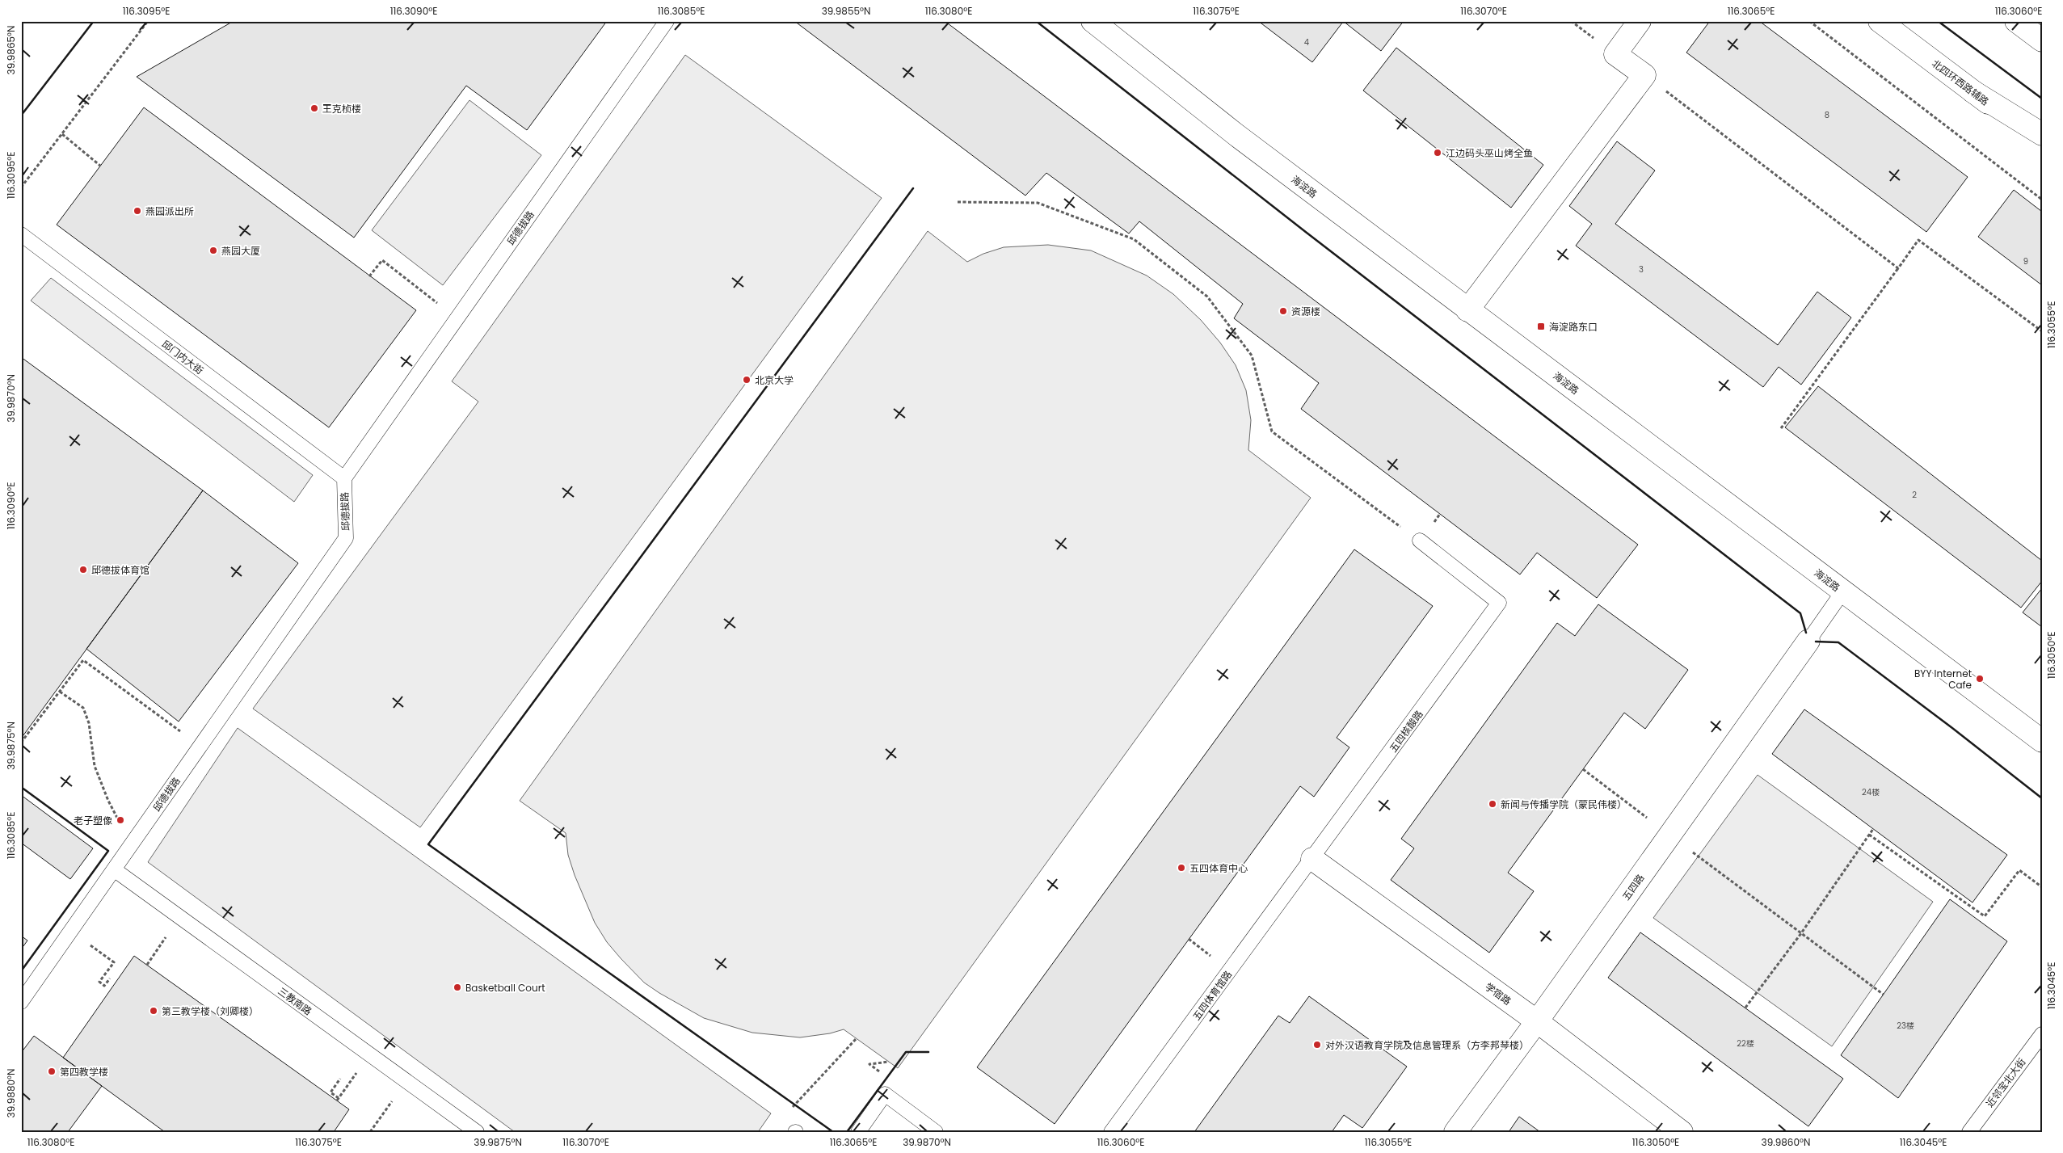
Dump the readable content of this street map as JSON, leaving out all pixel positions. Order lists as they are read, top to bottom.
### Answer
{
  "streets": {
    "main road": [
      "北四环西路辅路",
      "海淀路",
      "五四路",
      "学宿路"
    ],
    "lane": [
      "邱德拔路",
      "邱门内大街",
      "五四核酸路",
      "五四体育馆路",
      "三教南路",
      "近邻宝北大街"
    ]
  },
  "crossings": [
    ["邱德拔路", "邱门内大街"],
    ["邱德拔路", "三教南路"],
    ["五四核酸路", "学宿路"],
    ["五四核酸路", "五四体育馆路"],
    ["五四路", "学宿路"],
    ["学宿路", "五四体育馆路"]
  ],
  "places": {
    "other": [
      "王克桢楼",
      "江边码头巫山烤全鱼",
      "燕园派出所",
      "燕园大厦",
      "资源楼",
      "北京大学",
      "邱德拔体育馆",
      "BYY Internet Cafe",
      "新闻与传播学院（蒙民伟楼）",
      "老子塑像",
      "五四体育中心",
      "Basketball Court",
      "第三教学楼（刘卿楼）",
      "对外汉语教育学院及信息管理系（方李邦琴楼）",
      "第四教学楼"
    ],
    "transit": ["海淀路东口"]
  },
  "house_numbers": [
    "4",
    "8",
    "9",
    "3",
    "2",
    "24楼",
    "23楼",
    "22楼"
  ],
  "coordinates": [
    "116.3095°E",
    "116.3090°E",
    "116.3085°E",
    "39.9855°N",
    "116.3080°E",
    "116.3075°E",
    "116.3070°E",
    "116.3065°E",
    "116.3060°E",
    "39.9865°N",
    "116.3055°E",
    "39.9870°N",
    "116.3050°E",
    "39.9875°N",
    "116.3045°E",
    "39.9880°N",
    "39.9860°N"
  ]
}
